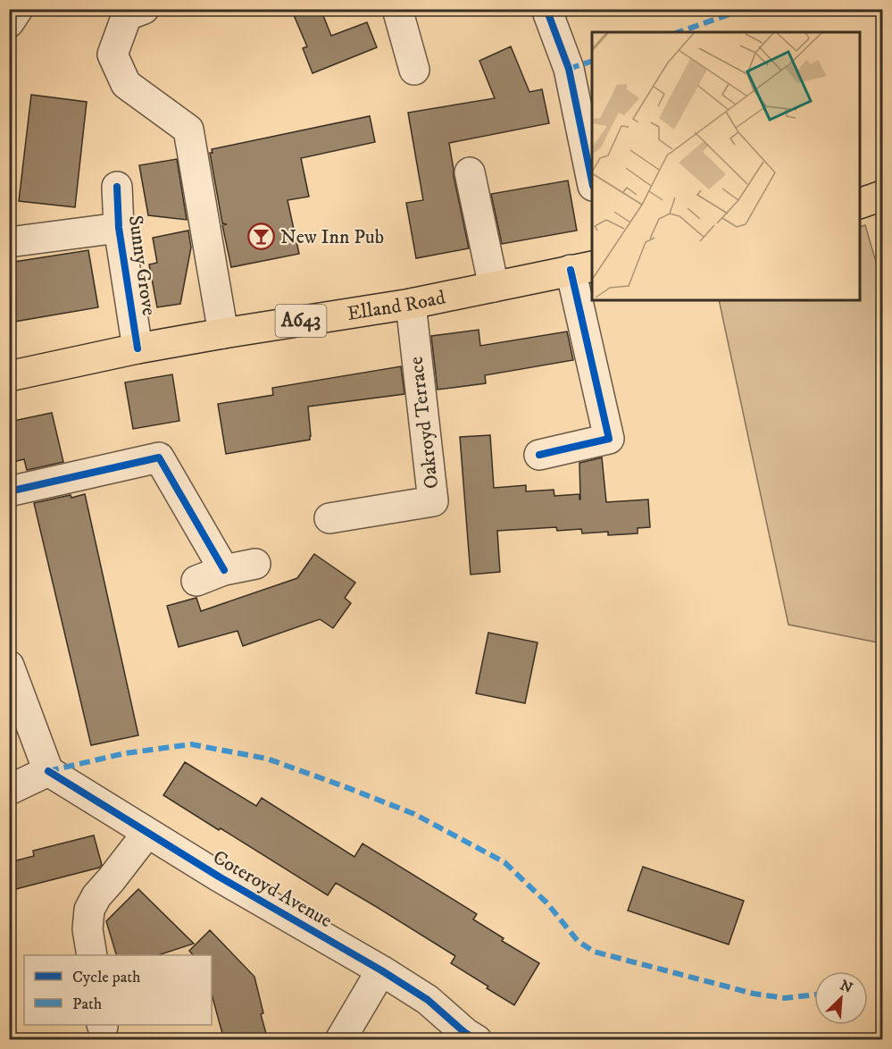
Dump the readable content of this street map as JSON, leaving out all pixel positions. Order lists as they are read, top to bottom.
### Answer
{
  "streets": {
    "main road": ["Elland Road", "A643"],
    "street": ["Sunny Grove", "Oakroyd Terrace", "Coteroyd Avenue"]
  },
  "crossings": [
    ["Sunny Grove", "Elland Road"],
    ["Elland Road", "Oakroyd Terrace"]
  ],
  "places": {
    "bar": ["New Inn Pub"]
  },
  "legend": ["Cycle path", "Path"],
  "north": "top right"
}
